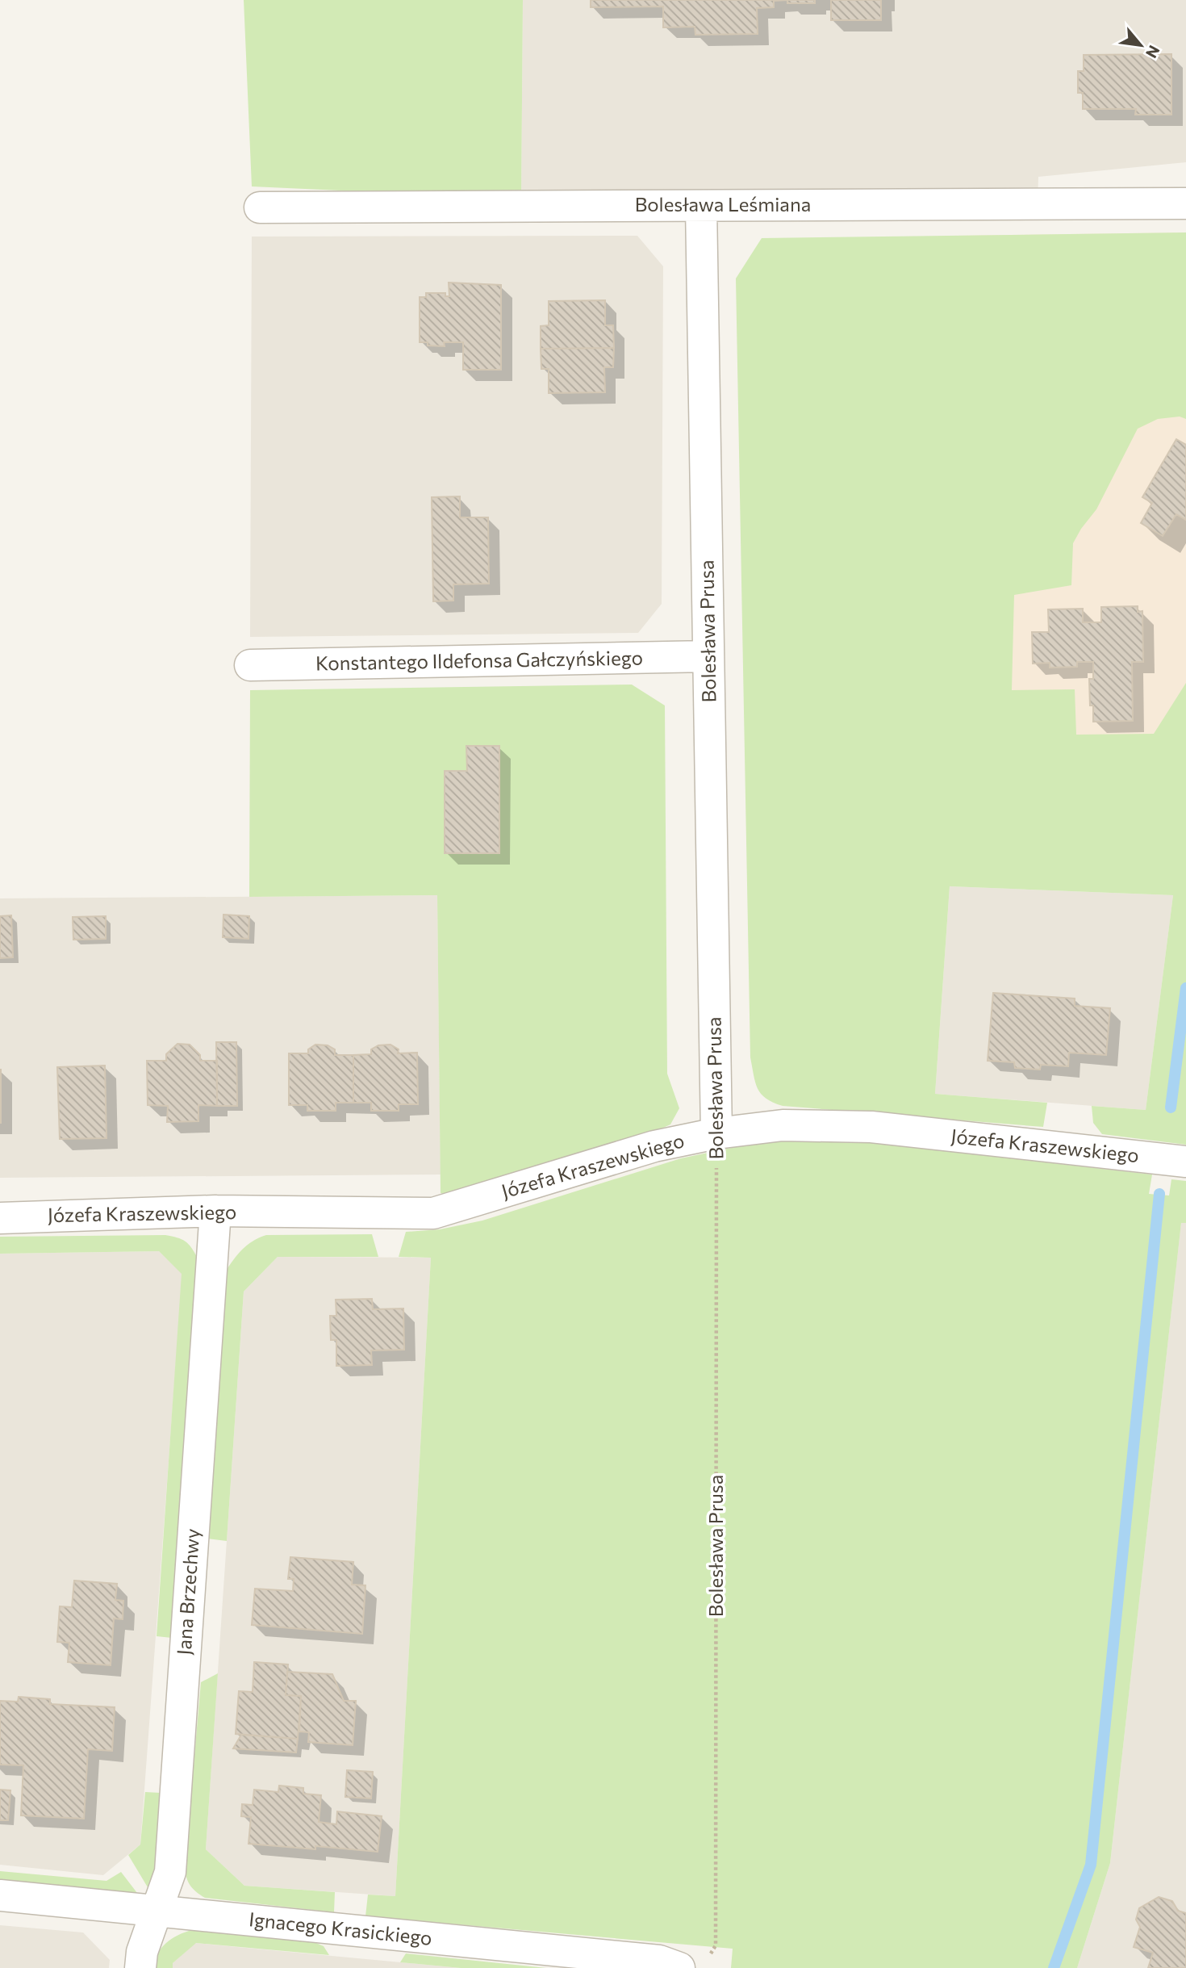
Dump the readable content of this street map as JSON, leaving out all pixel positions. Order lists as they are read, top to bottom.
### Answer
{
  "streets": {
    "street": [
      "Bolesława Leśmiana",
      "Bolesława Prusa",
      "Konstantego Ildefonsa Gałczyńskiego",
      "Józefa Kraszewskiego",
      "Jana Brzechwy",
      "Ignacego Krasickiego"
    ]
  },
  "crossings": [
    ["Bolesława Leśmiana", "Bolesława Prusa"],
    ["Bolesława Prusa", "Konstantego Ildefonsa Gałczyńskiego"],
    ["Bolesława Prusa", "Józefa Kraszewskiego"],
    ["Bolesława Prusa", "Ignacego Krasickiego"],
    ["Józefa Kraszewskiego", "Jana Brzechwy"],
    ["Jana Brzechwy", "Ignacego Krasickiego"]
  ],
  "north": "bottom right"
}
